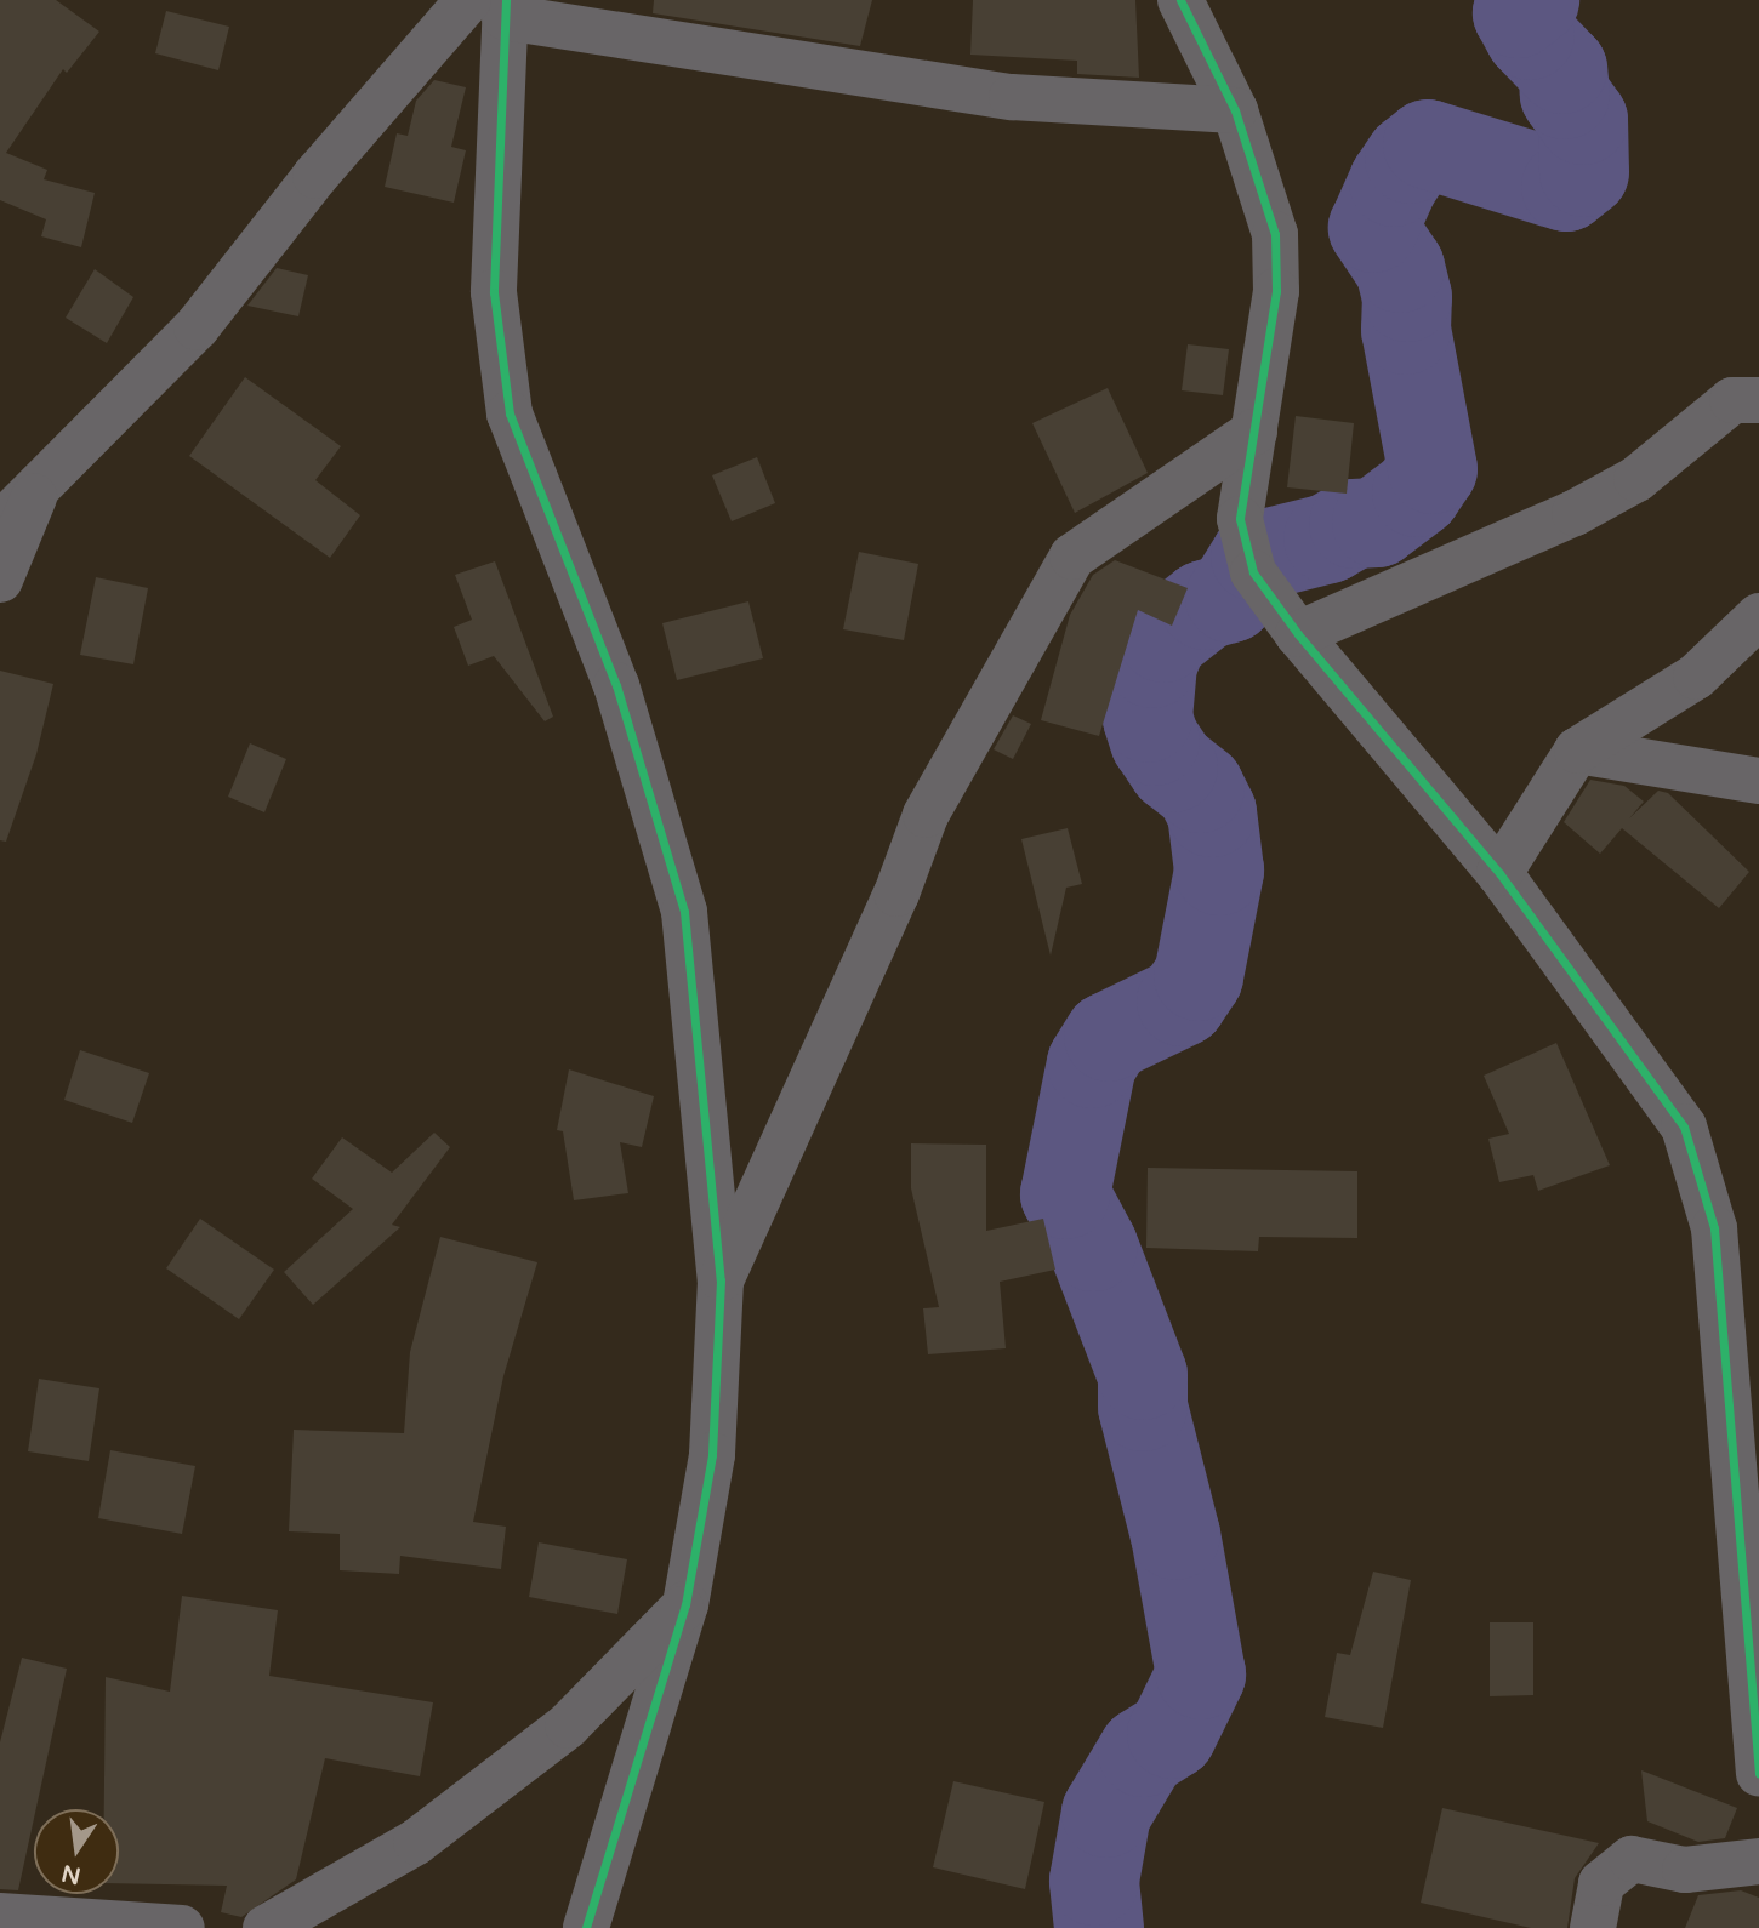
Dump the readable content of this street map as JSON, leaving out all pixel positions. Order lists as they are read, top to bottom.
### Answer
{
  "north": "bottom"
}
